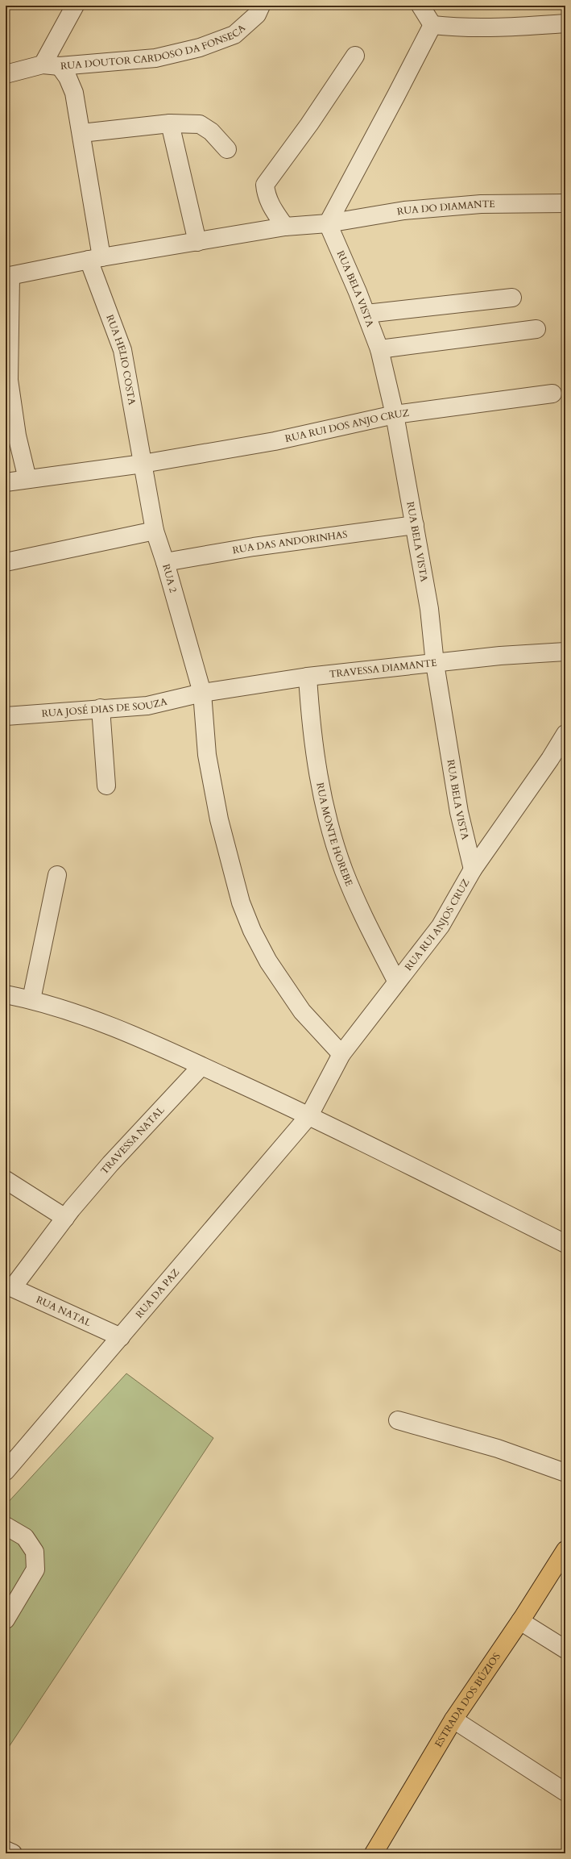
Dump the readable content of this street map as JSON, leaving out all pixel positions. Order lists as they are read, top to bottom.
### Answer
{
  "streets": {
    "main road": ["ESTRADA DOS BÚZIOS"],
    "street": [
      "RUA DOUTOR CARDOSO DA FONSECA",
      "RUA DO DIAMANTE",
      "RUA BELA VISTA",
      "RUA HELIO COSTA",
      "RUA RUI DOS ANJO CRUZ",
      "RUA DAS ANDORINHAS",
      "RUA 2",
      "TRAVESSA DIAMANTE",
      "RUA JOSÉ DIAS DE SOUZA",
      "RUA MONTE HOREBE",
      "RUA RUI ANJOS CRUZ",
      "TRAVESSA NATAL",
      "RUA DA PAZ",
      "RUA NATAL"
    ]
  },
  "crossings": [
    ["RUA DOUTOR CARDOSO DA FONSECA", "RUA HELIO COSTA"],
    ["RUA DO DIAMANTE", "RUA BELA VISTA"],
    ["RUA DO DIAMANTE", "RUA HELIO COSTA"],
    ["RUA BELA VISTA", "RUA RUI DOS ANJO CRUZ"],
    ["RUA BELA VISTA", "RUA DAS ANDORINHAS"],
    ["RUA BELA VISTA", "TRAVESSA DIAMANTE"],
    ["RUA BELA VISTA", "RUA RUI ANJOS CRUZ"],
    ["RUA HELIO COSTA", "RUA RUI DOS ANJO CRUZ"],
    ["RUA HELIO COSTA", "RUA 2"],
    ["RUA RUI DOS ANJO CRUZ", "RUA 2"],
    ["RUA DAS ANDORINHAS", "RUA 2"],
    ["RUA 2", "TRAVESSA DIAMANTE"],
    ["RUA 2", "RUA JOSÉ DIAS DE SOUZA"],
    ["RUA 2", "RUA RUI ANJOS CRUZ"],
    ["TRAVESSA DIAMANTE", "RUA JOSÉ DIAS DE SOUZA"],
    ["TRAVESSA DIAMANTE", "RUA MONTE HOREBE"],
    ["RUA MONTE HOREBE", "RUA RUI ANJOS CRUZ"],
    ["RUA RUI ANJOS CRUZ", "RUA DA PAZ"],
    ["TRAVESSA NATAL", "RUA NATAL"],
    ["RUA DA PAZ", "RUA NATAL"]
  ]
}
